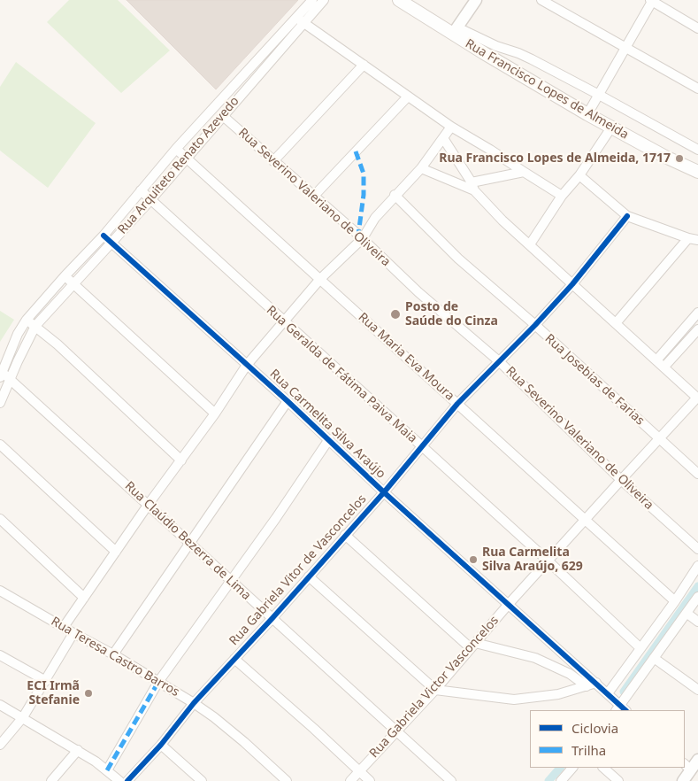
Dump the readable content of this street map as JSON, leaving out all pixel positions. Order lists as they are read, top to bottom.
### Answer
{
  "streets": {
    "main road": ["Rua Francisco Lopes de Almeida"],
    "street": [
      "Rua Arquiteto Renato Azevedo",
      "Rua Severino Valeriano de Oliveira",
      "Rua Maria Eva Moura",
      "Rua Geralda de Fátima Paiva Maia",
      "Rua Josebias de Farias",
      "Rua Carmelita Silva Araújo",
      "Rua Claúdio Bezerra de Lima",
      "Rua Gabriela Vitor de Vasconcelos",
      "Rua Teresa Castro Barros",
      "Rua Gabriela Victor Vasconcelos"
    ]
  },
  "crossings": [
    ["Rua Arquiteto Renato Azevedo", "Rua Severino Valeriano de Oliveira"],
    ["Rua Arquiteto Renato Azevedo", "Rua Maria Eva Moura"],
    ["Rua Arquiteto Renato Azevedo", "Rua Geralda de Fátima Paiva Maia"],
    ["Rua Arquiteto Renato Azevedo", "Rua Carmelita Silva Araújo"],
    ["Rua Arquiteto Renato Azevedo", "Rua Claúdio Bezerra de Lima"],
    ["Rua Severino Valeriano de Oliveira", "Rua Gabriela Vitor de Vasconcelos"],
    ["Rua Severino Valeriano de Oliveira", "Rua Gabriela Victor Vasconcelos"],
    ["Rua Maria Eva Moura", "Rua Gabriela Vitor de Vasconcelos"],
    ["Rua Maria Eva Moura", "Rua Gabriela Victor Vasconcelos"],
    ["Rua Geralda de Fátima Paiva Maia", "Rua Gabriela Vitor de Vasconcelos"],
    ["Rua Geralda de Fátima Paiva Maia", "Rua Gabriela Victor Vasconcelos"],
    ["Rua Josebias de Farias", "Rua Gabriela Vitor de Vasconcelos"],
    ["Rua Josebias de Farias", "Rua Gabriela Victor Vasconcelos"],
    ["Rua Carmelita Silva Araújo", "Rua Gabriela Vitor de Vasconcelos"],
    ["Rua Carmelita Silva Araújo", "Rua Gabriela Victor Vasconcelos"],
    ["Rua Claúdio Bezerra de Lima", "Rua Gabriela Vitor de Vasconcelos"],
    ["Rua Claúdio Bezerra de Lima", "Rua Gabriela Victor Vasconcelos"],
    ["Rua Gabriela Vitor de Vasconcelos", "Rua Teresa Castro Barros"]
  ],
  "places": [
    "Rua Francisco Lopes de Almeida, 1717",
    "Posto de Saúde do Cinza",
    "Rua Carmelita Silva Araújo, 629",
    "ECI Irmã Stefanie"
  ],
  "legend": ["Ciclovia", "Trilha"]
}
